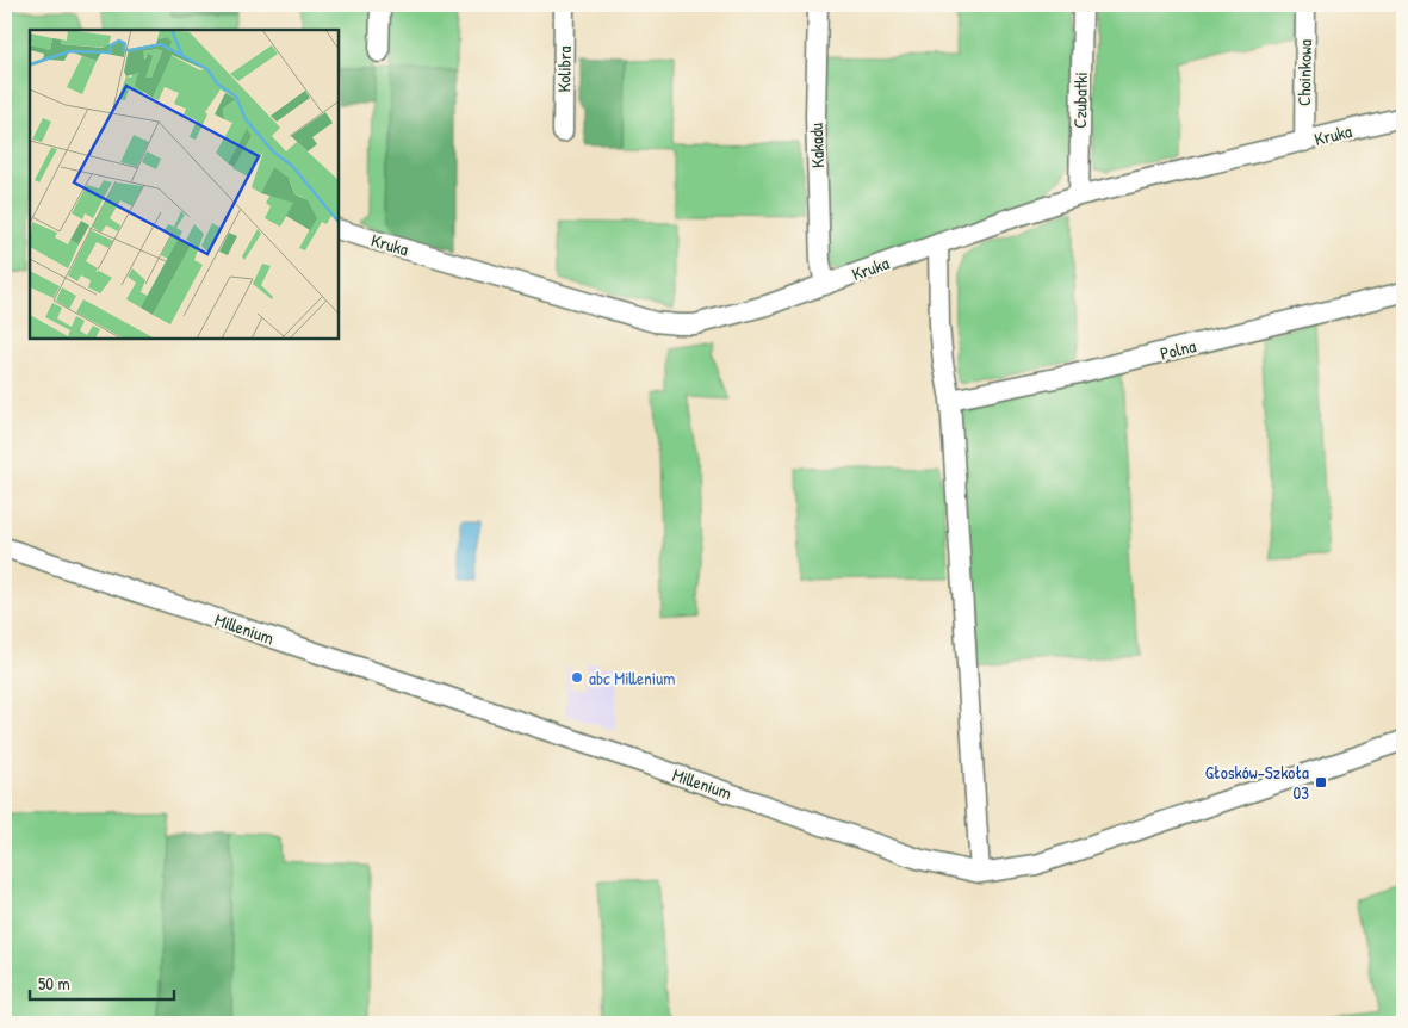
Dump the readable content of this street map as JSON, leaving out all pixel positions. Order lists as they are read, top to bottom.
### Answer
{
  "streets": {
    "street": [
      "Kolibra",
      "Choinkowa",
      "Czubatki",
      "Kruka",
      "Kakadu",
      "Polna",
      "Millenium"
    ]
  },
  "crossings": [
    ["Choinkowa", "Kruka"],
    ["Czubatki", "Kruka"],
    ["Kruka", "Kakadu"]
  ],
  "places": {
    "other": ["abc Millenium"],
    "transit": ["Głosków-Szkoła 03"]
  },
  "scale_bar": "50 m"
}
